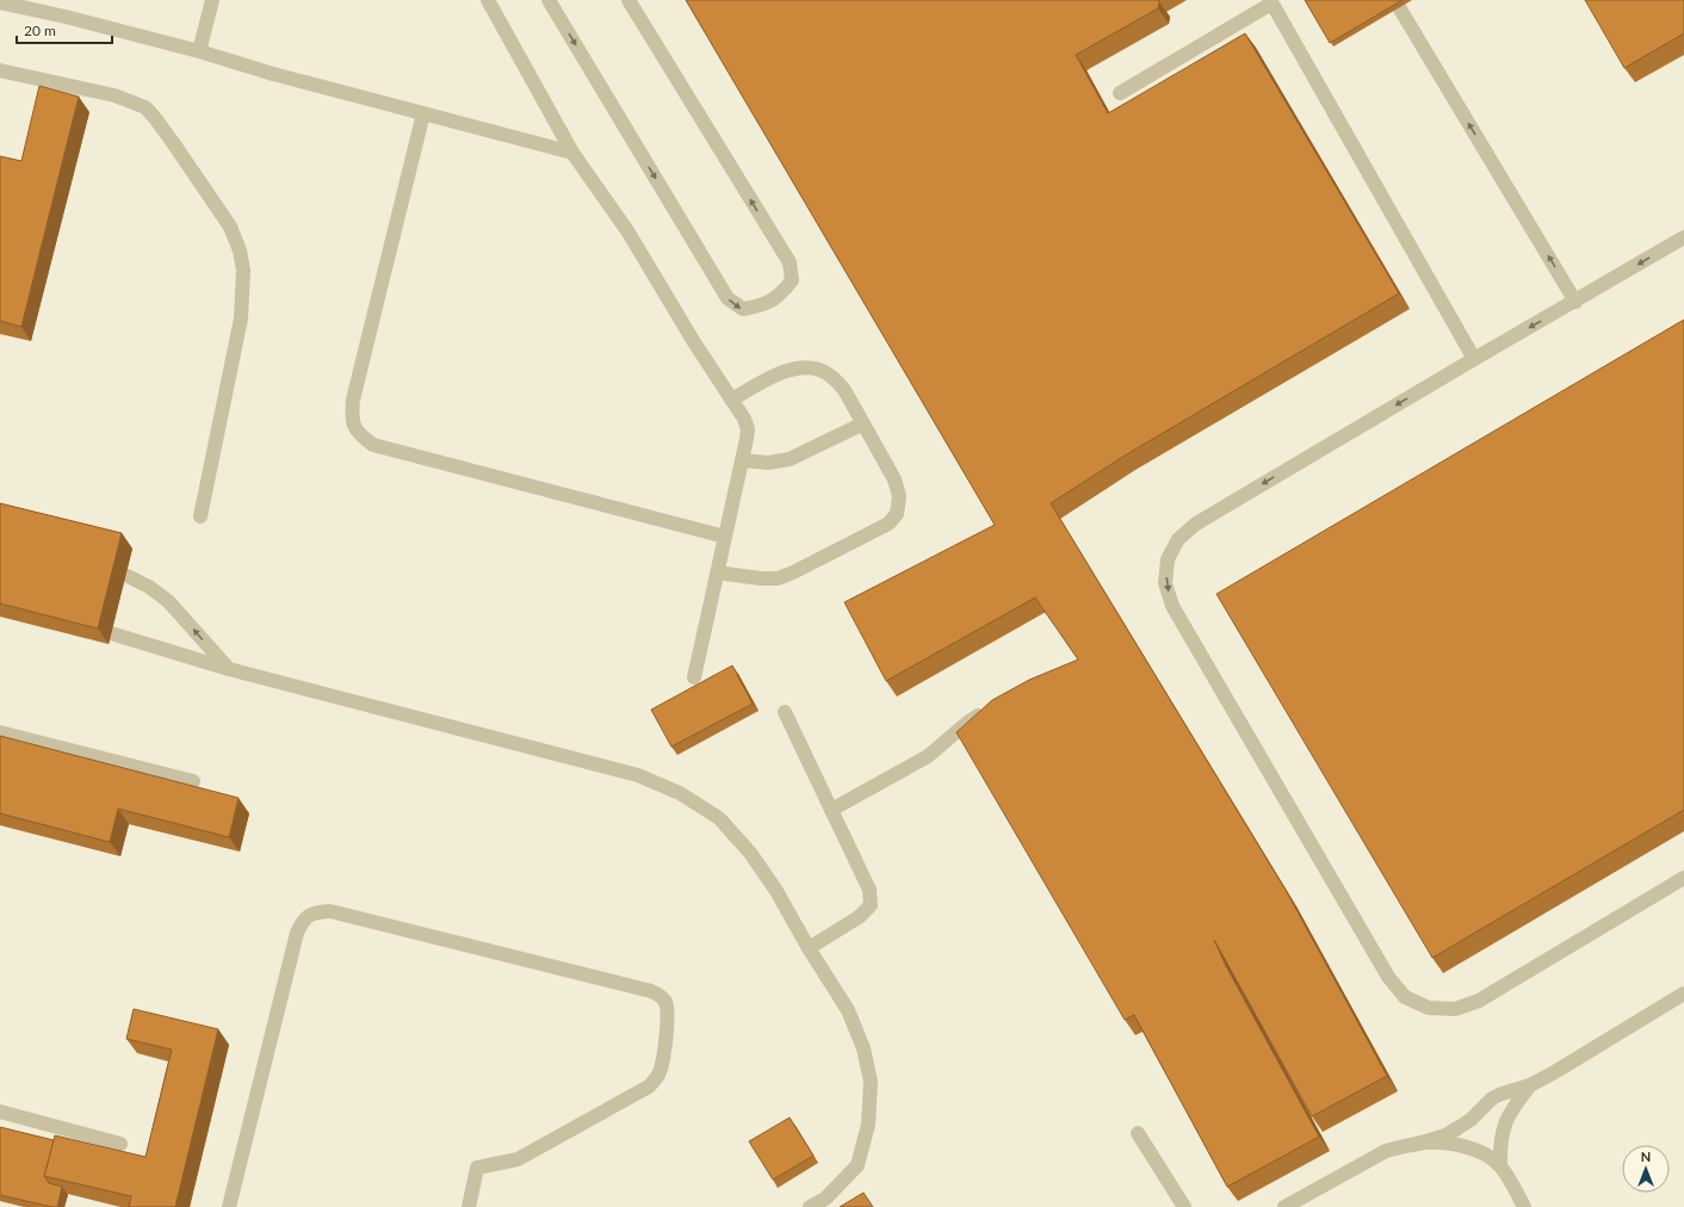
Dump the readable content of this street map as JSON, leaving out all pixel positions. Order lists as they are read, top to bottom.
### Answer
{
  "scale_bar": "20 m",
  "north": "top"
}
